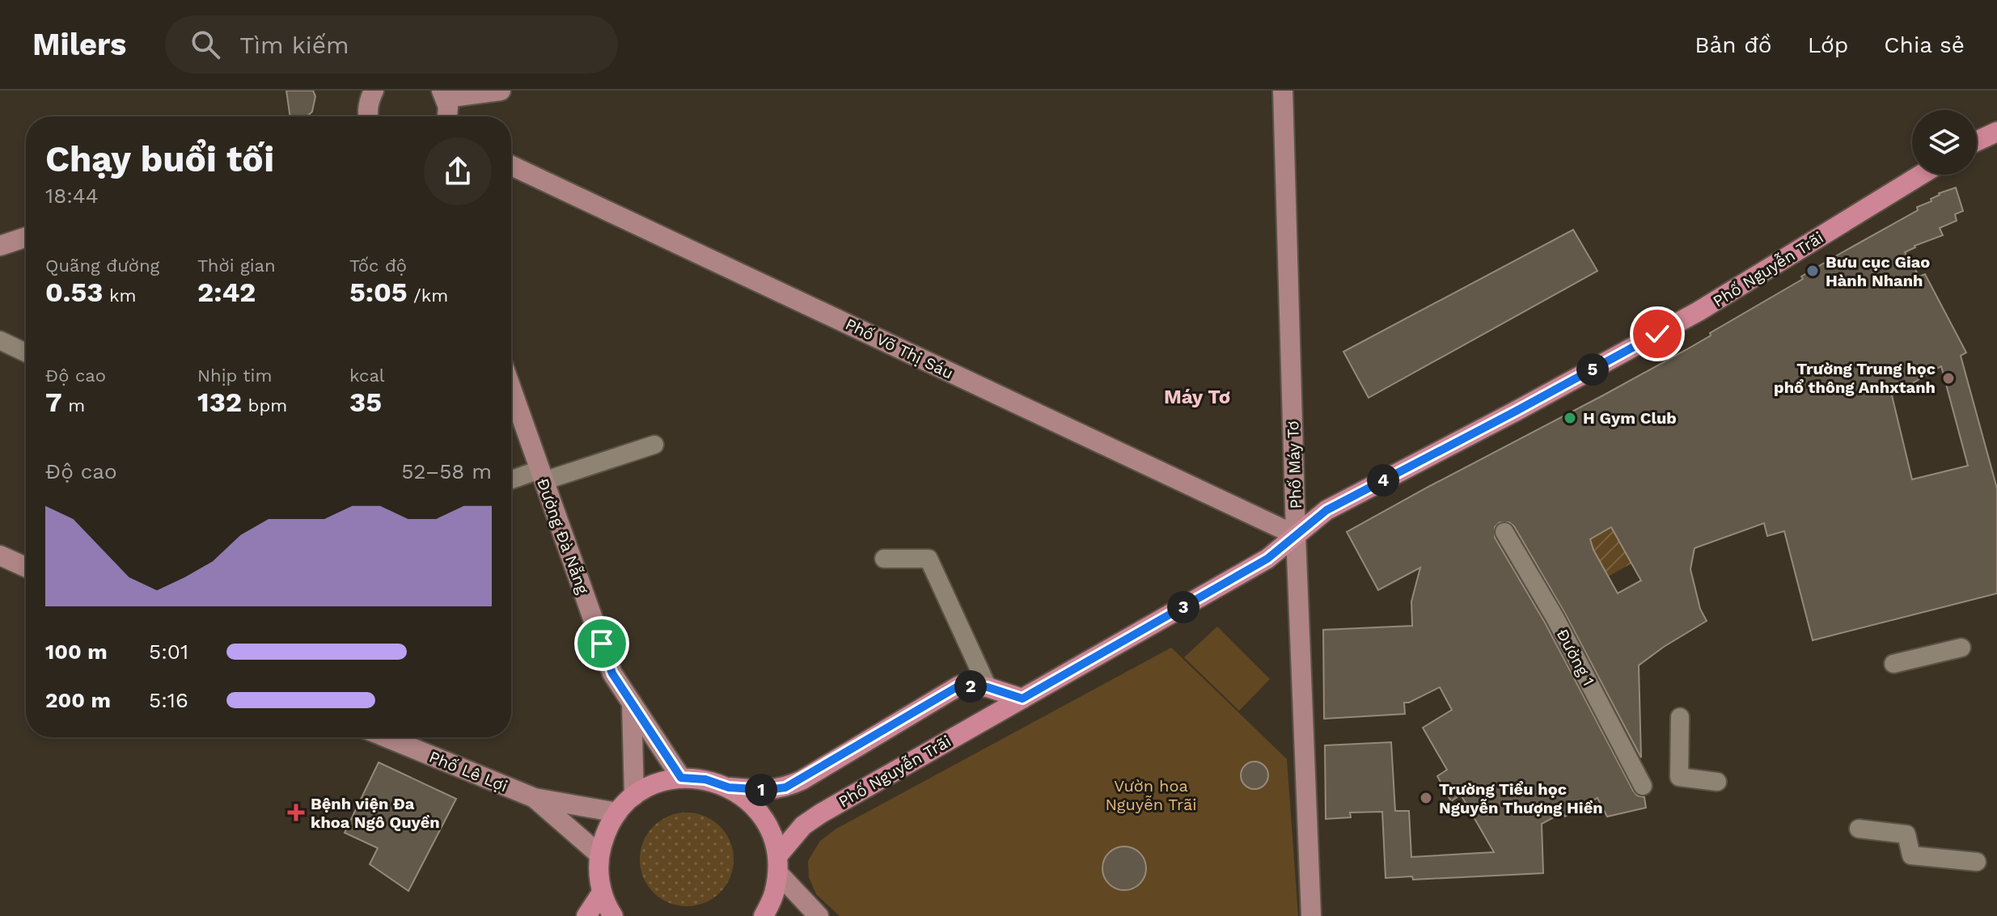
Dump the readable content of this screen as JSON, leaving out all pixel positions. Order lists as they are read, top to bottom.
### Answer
{
  "streets": {
    "main road": ["Phố Nguyễn Trãi"],
    "street": [
      "Phố Võ Thị Sáu",
      "Phố Máy Tơ",
      "Đường Đà Nẵng",
      "Đường 1",
      "Phố Lê Lợi"
    ]
  },
  "crossings": [
    ["Phố Nguyễn Trãi", "Phố Võ Thị Sáu"],
    ["Phố Nguyễn Trãi", "Phố Máy Tơ"],
    ["Phố Võ Thị Sáu", "Phố Máy Tơ"]
  ],
  "districts": ["Máy Tơ"],
  "parks": ["Vườn hoa Nguyễn Trãi"],
  "places": {
    "other": [
      "Bưu cục Giao Hành Nhanh",
      "Trường Trung học phổ thông Anhxtanh",
      "H Gym Club",
      "Trường Tiểu học Nguyễn Thượng Hiền"
    ],
    "health": ["Bệnh viện Đa khoa Ngô Quyền"]
  },
  "page": {
    "header": "Milers",
    "search": "Tìm kiếm",
    "nav": ["Bản đồ", "Lớp", "Chia sẻ"],
    "heading": ["Chạy buổi tối", "18:44"],
    "stats": [
      ["Quãng đường", "0.53 km"],
      ["Thời gian", "2:42"],
      ["Tốc độ", "5:05 /km"],
      ["Độ cao", "7 m"],
      ["Nhịp tim", "132 bpm"],
      ["kcal", "35"]
    ],
    "pins": [
      "5",
      "4",
      "3",
      "2",
      "1"
    ],
    "chart": ["Độ cao", "52–58 m"],
    "list": [
      {
        "name": "100 m",
        "note": "5:01"
      },
      {
        "name": "200 m",
        "note": "5:16"
      }
    ]
  }
}
